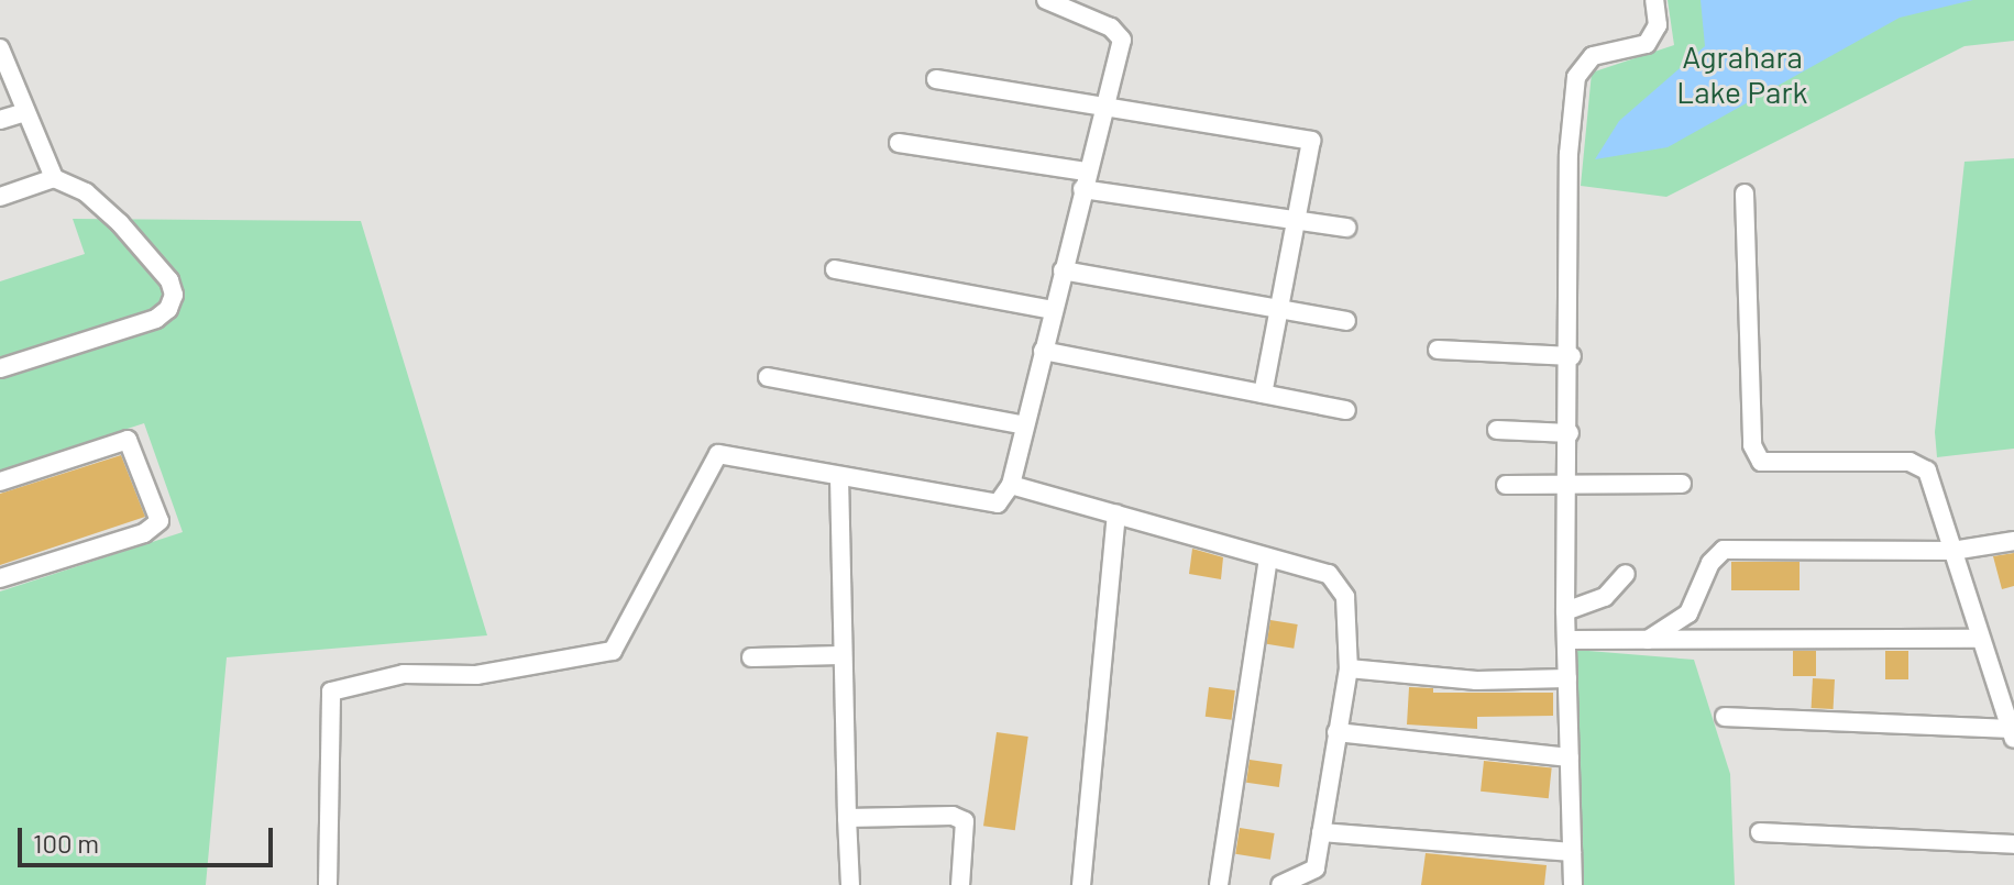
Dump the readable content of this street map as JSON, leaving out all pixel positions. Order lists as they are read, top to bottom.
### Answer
{
  "parks": ["Agrahara Lake Park"],
  "scale_bar": "100 m"
}
